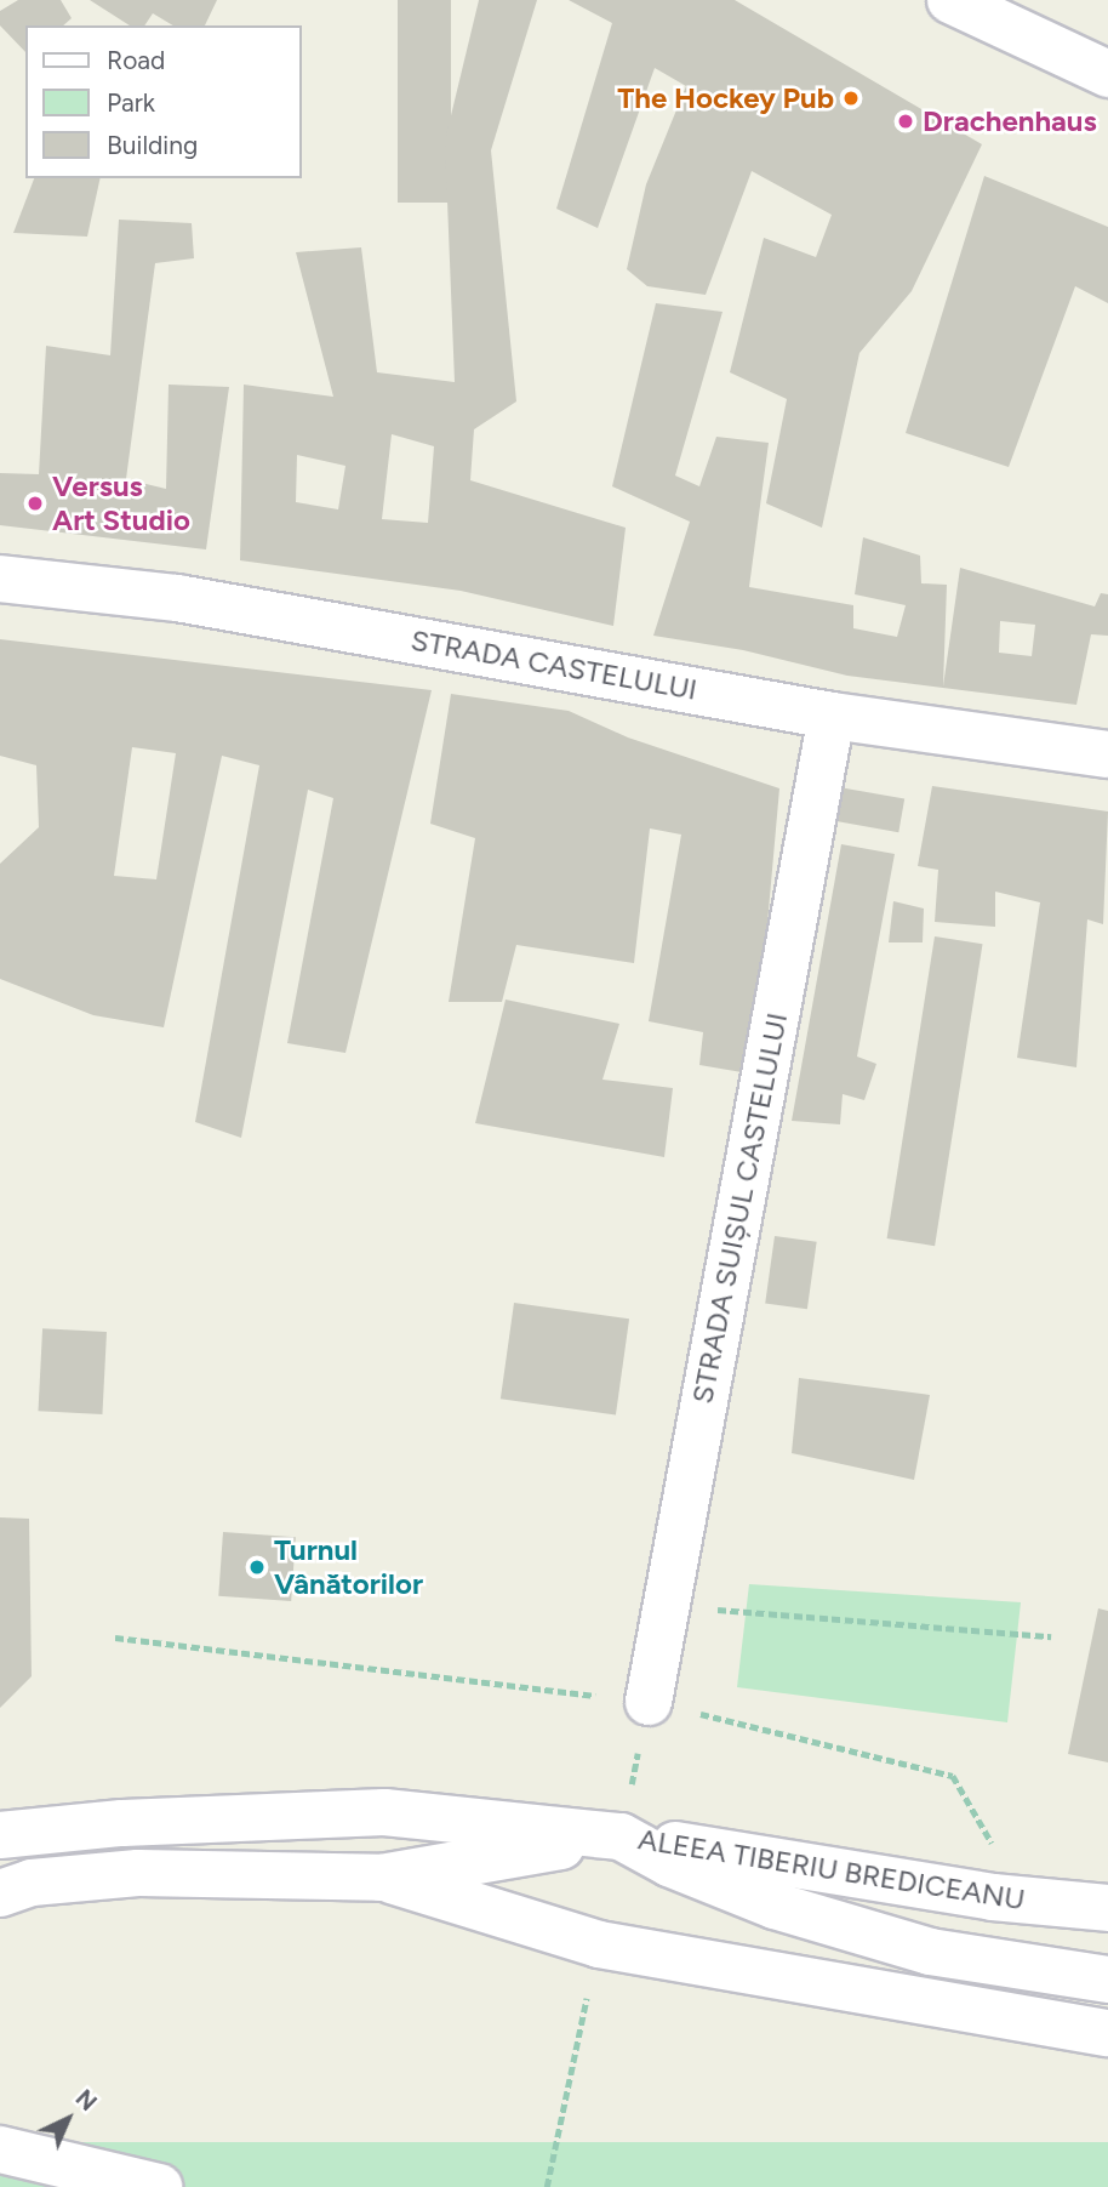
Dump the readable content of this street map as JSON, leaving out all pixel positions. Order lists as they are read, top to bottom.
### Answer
{
  "streets": {
    "street": ["STRADA CASTELULUI", "STRADA SUIȘUL CASTELULUI", "ALEEA TIBERIU BREDICEANU"]
  },
  "crossings": [
    ["STRADA CASTELULUI", "STRADA SUIȘUL CASTELULUI"]
  ],
  "places": [
    "The Hockey Pub",
    "Drachenhaus",
    "Versus Art Studio",
    "Turnul Vânătorilor"
  ],
  "legend": ["Road", "Park", "Building"],
  "north": "top right"
}
